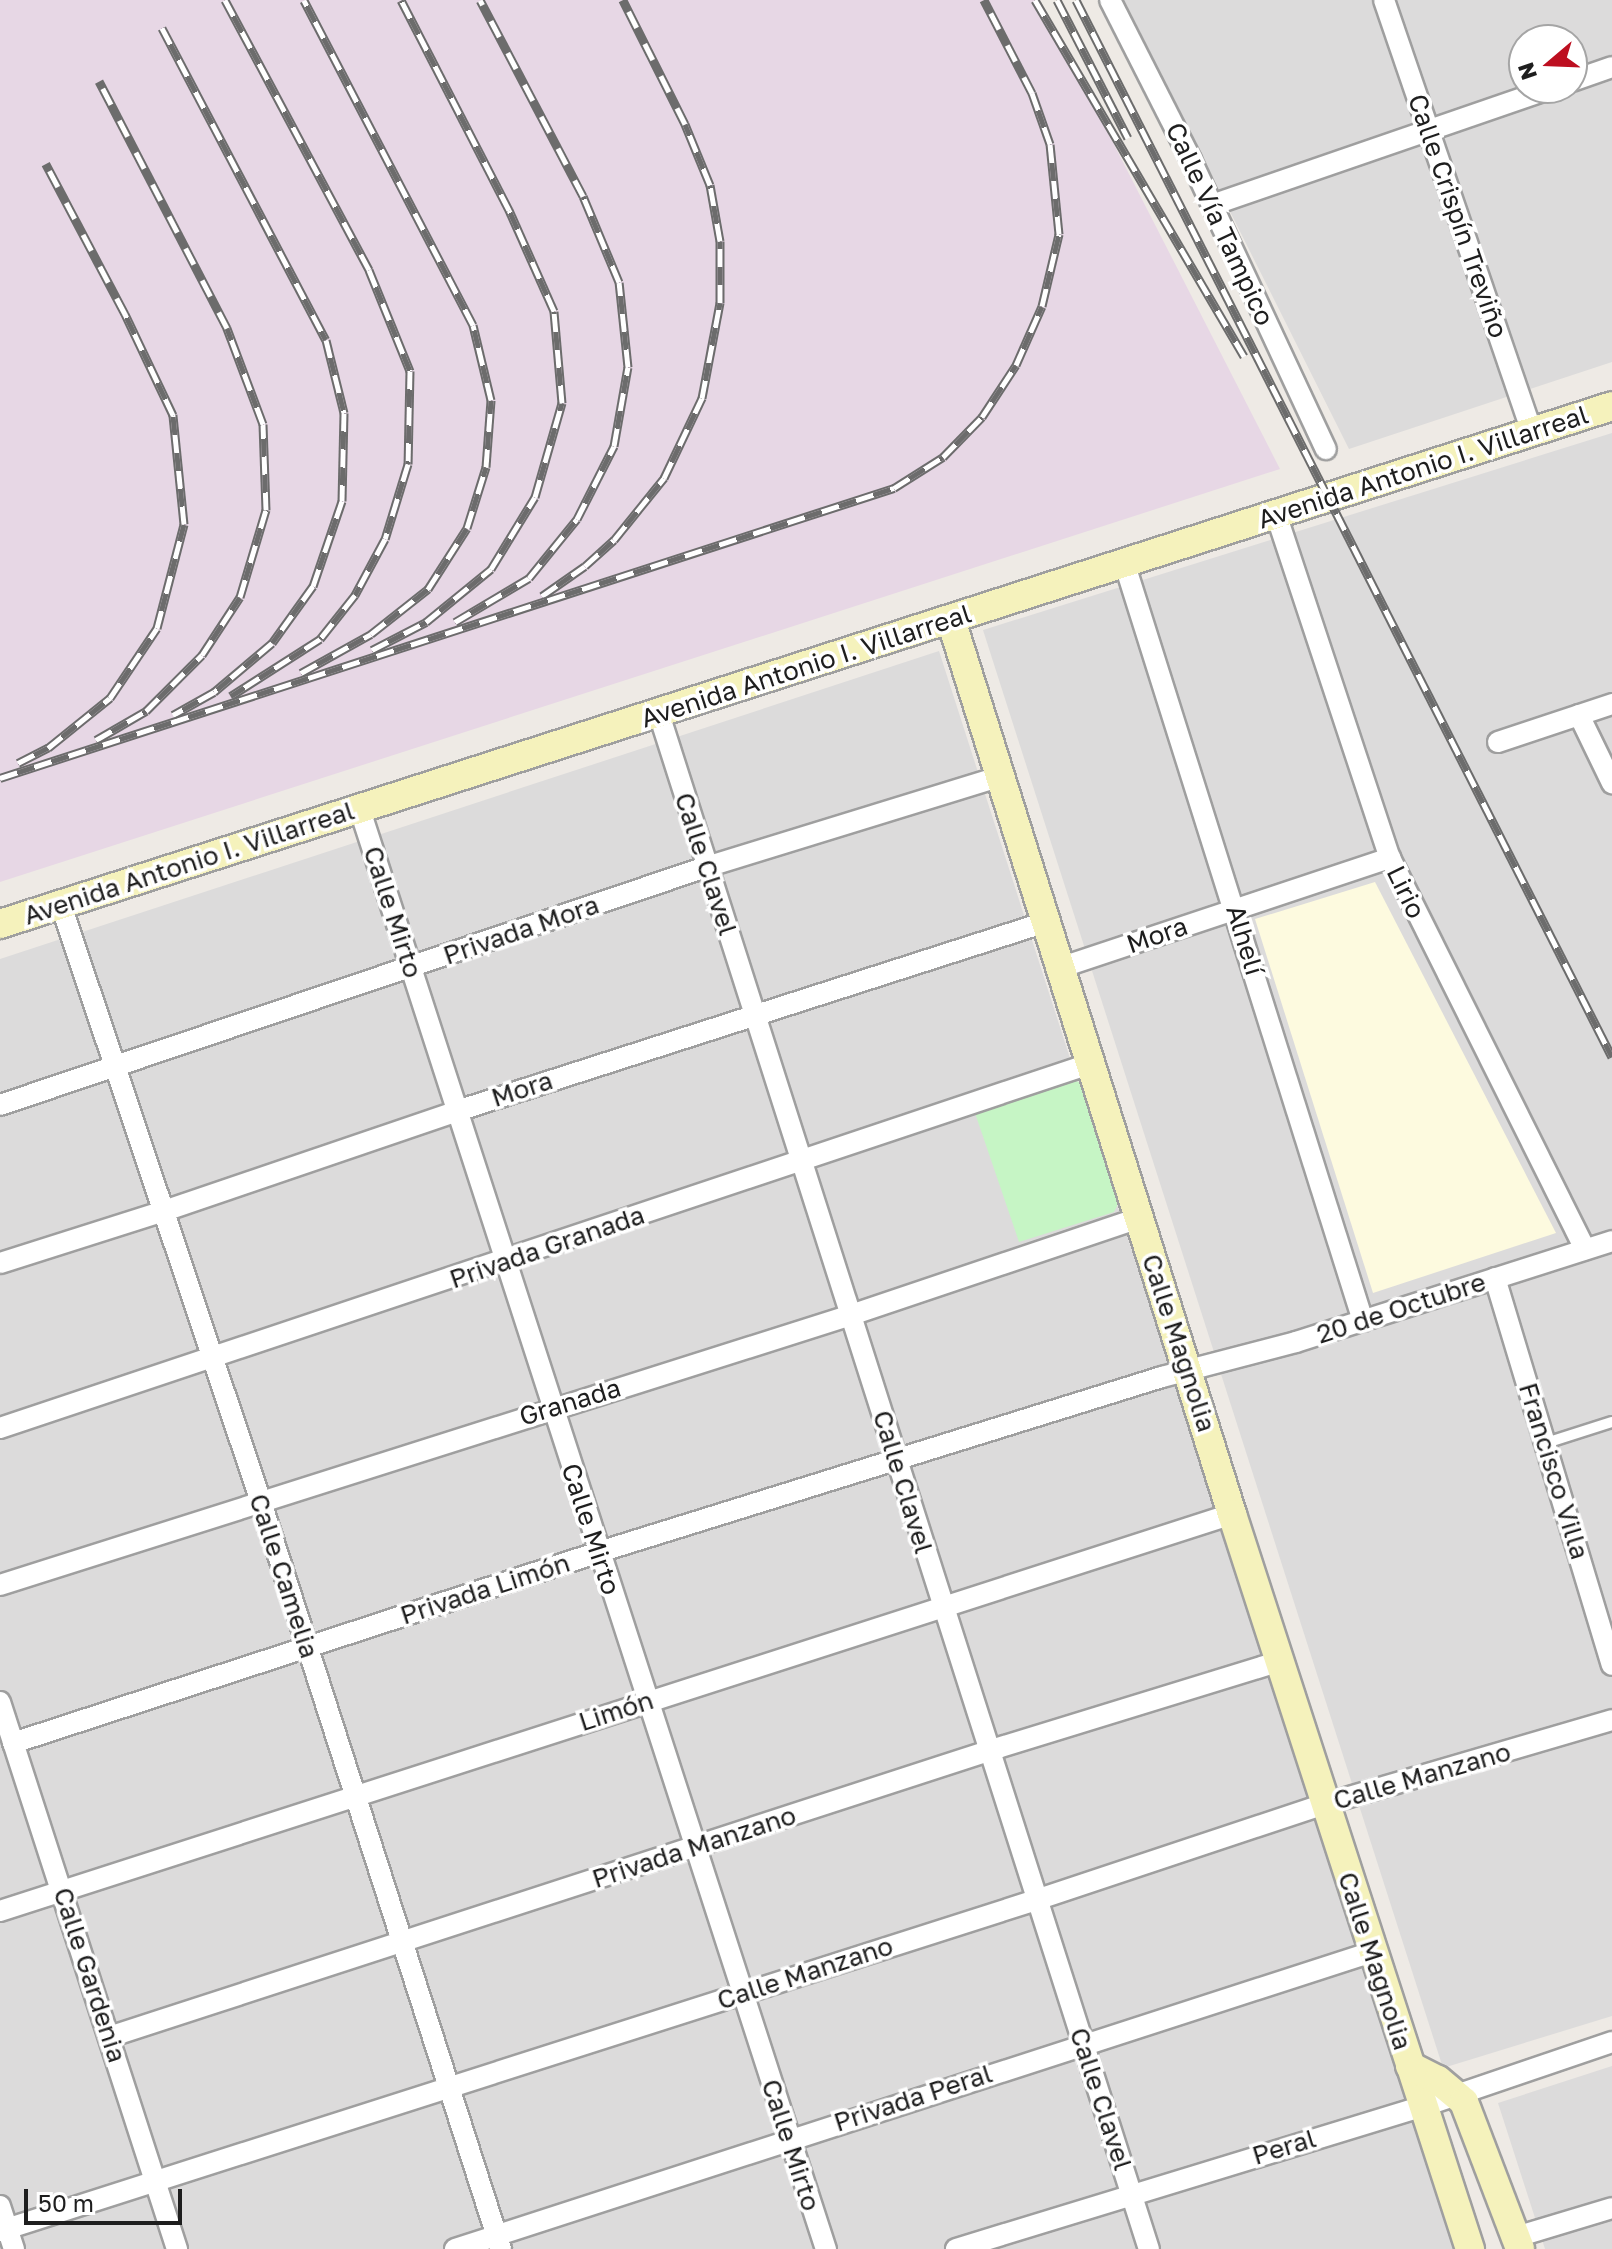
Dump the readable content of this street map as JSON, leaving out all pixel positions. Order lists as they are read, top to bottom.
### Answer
{
  "streets": {
    "street": [
      "Calle Crispín Treviño",
      "Calle Vía Tampico",
      "Avenida Antonio I. Villarreal",
      "Calle Clavel",
      "Lirio",
      "Calle Mirto",
      "Privada Mora",
      "Mora",
      "Alhelí",
      "Privada Granada",
      "20 de Octubre",
      "Calle Magnolia",
      "Granada",
      "Francisco Villa",
      "Calle Camelia",
      "Privada Limón",
      "Limón",
      "Calle Manzano",
      "Privada Manzano",
      "Calle Gardenia",
      "Privada Peral",
      "Peral"
    ]
  },
  "crossings": [
    ["Calle Crispín Treviño", "Avenida Antonio I. Villarreal"],
    ["Avenida Antonio I. Villarreal", "Calle Clavel"],
    ["Avenida Antonio I. Villarreal", "Lirio"],
    ["Avenida Antonio I. Villarreal", "Calle Mirto"],
    ["Avenida Antonio I. Villarreal", "Alhelí"],
    ["Avenida Antonio I. Villarreal", "Calle Magnolia"],
    ["Avenida Antonio I. Villarreal", "Calle Camelia"],
    ["Calle Clavel", "Privada Mora"],
    ["Calle Clavel", "Mora"],
    ["Calle Clavel", "Privada Granada"],
    ["Calle Clavel", "Granada"],
    ["Calle Clavel", "Privada Limón"],
    ["Calle Clavel", "Limón"],
    ["Calle Clavel", "Calle Manzano"],
    ["Calle Clavel", "Privada Manzano"],
    ["Calle Clavel", "Privada Peral"],
    ["Calle Clavel", "Peral"],
    ["Lirio", "Mora"],
    ["Lirio", "20 de Octubre"],
    ["Calle Mirto", "Privada Mora"],
    ["Calle Mirto", "Mora"],
    ["Calle Mirto", "Privada Granada"],
    ["Calle Mirto", "Granada"],
    ["Calle Mirto", "Privada Limón"],
    ["Calle Mirto", "Limón"],
    ["Calle Mirto", "Calle Manzano"],
    ["Calle Mirto", "Privada Manzano"],
    ["Calle Mirto", "Privada Peral"],
    ["Privada Mora", "Calle Magnolia"],
    ["Privada Mora", "Calle Camelia"],
    ["Mora", "Alhelí"],
    ["Mora", "Calle Magnolia"],
    ["Mora", "Calle Camelia"],
    ["Alhelí", "20 de Octubre"],
    ["Privada Granada", "Calle Magnolia"],
    ["Privada Granada", "Calle Camelia"],
    ["20 de Octubre", "Calle Magnolia"],
    ["20 de Octubre", "Francisco Villa"],
    ["20 de Octubre", "Privada Limón"],
    ["Calle Magnolia", "Granada"],
    ["Calle Magnolia", "Privada Limón"],
    ["Calle Magnolia", "Limón"],
    ["Calle Magnolia", "Calle Manzano"],
    ["Calle Magnolia", "Privada Manzano"],
    ["Calle Magnolia", "Privada Peral"],
    ["Calle Magnolia", "Peral"],
    ["Granada", "Calle Camelia"],
    ["Calle Camelia", "Privada Limón"],
    ["Calle Camelia", "Limón"],
    ["Calle Camelia", "Calle Manzano"],
    ["Calle Camelia", "Privada Manzano"],
    ["Calle Camelia", "Privada Peral"],
    ["Privada Limón", "Calle Gardenia"],
    ["Limón", "Calle Gardenia"],
    ["Calle Manzano", "Calle Gardenia"],
    ["Privada Manzano", "Calle Gardenia"]
  ],
  "scale_bar": "50 m",
  "north": "left"
}
